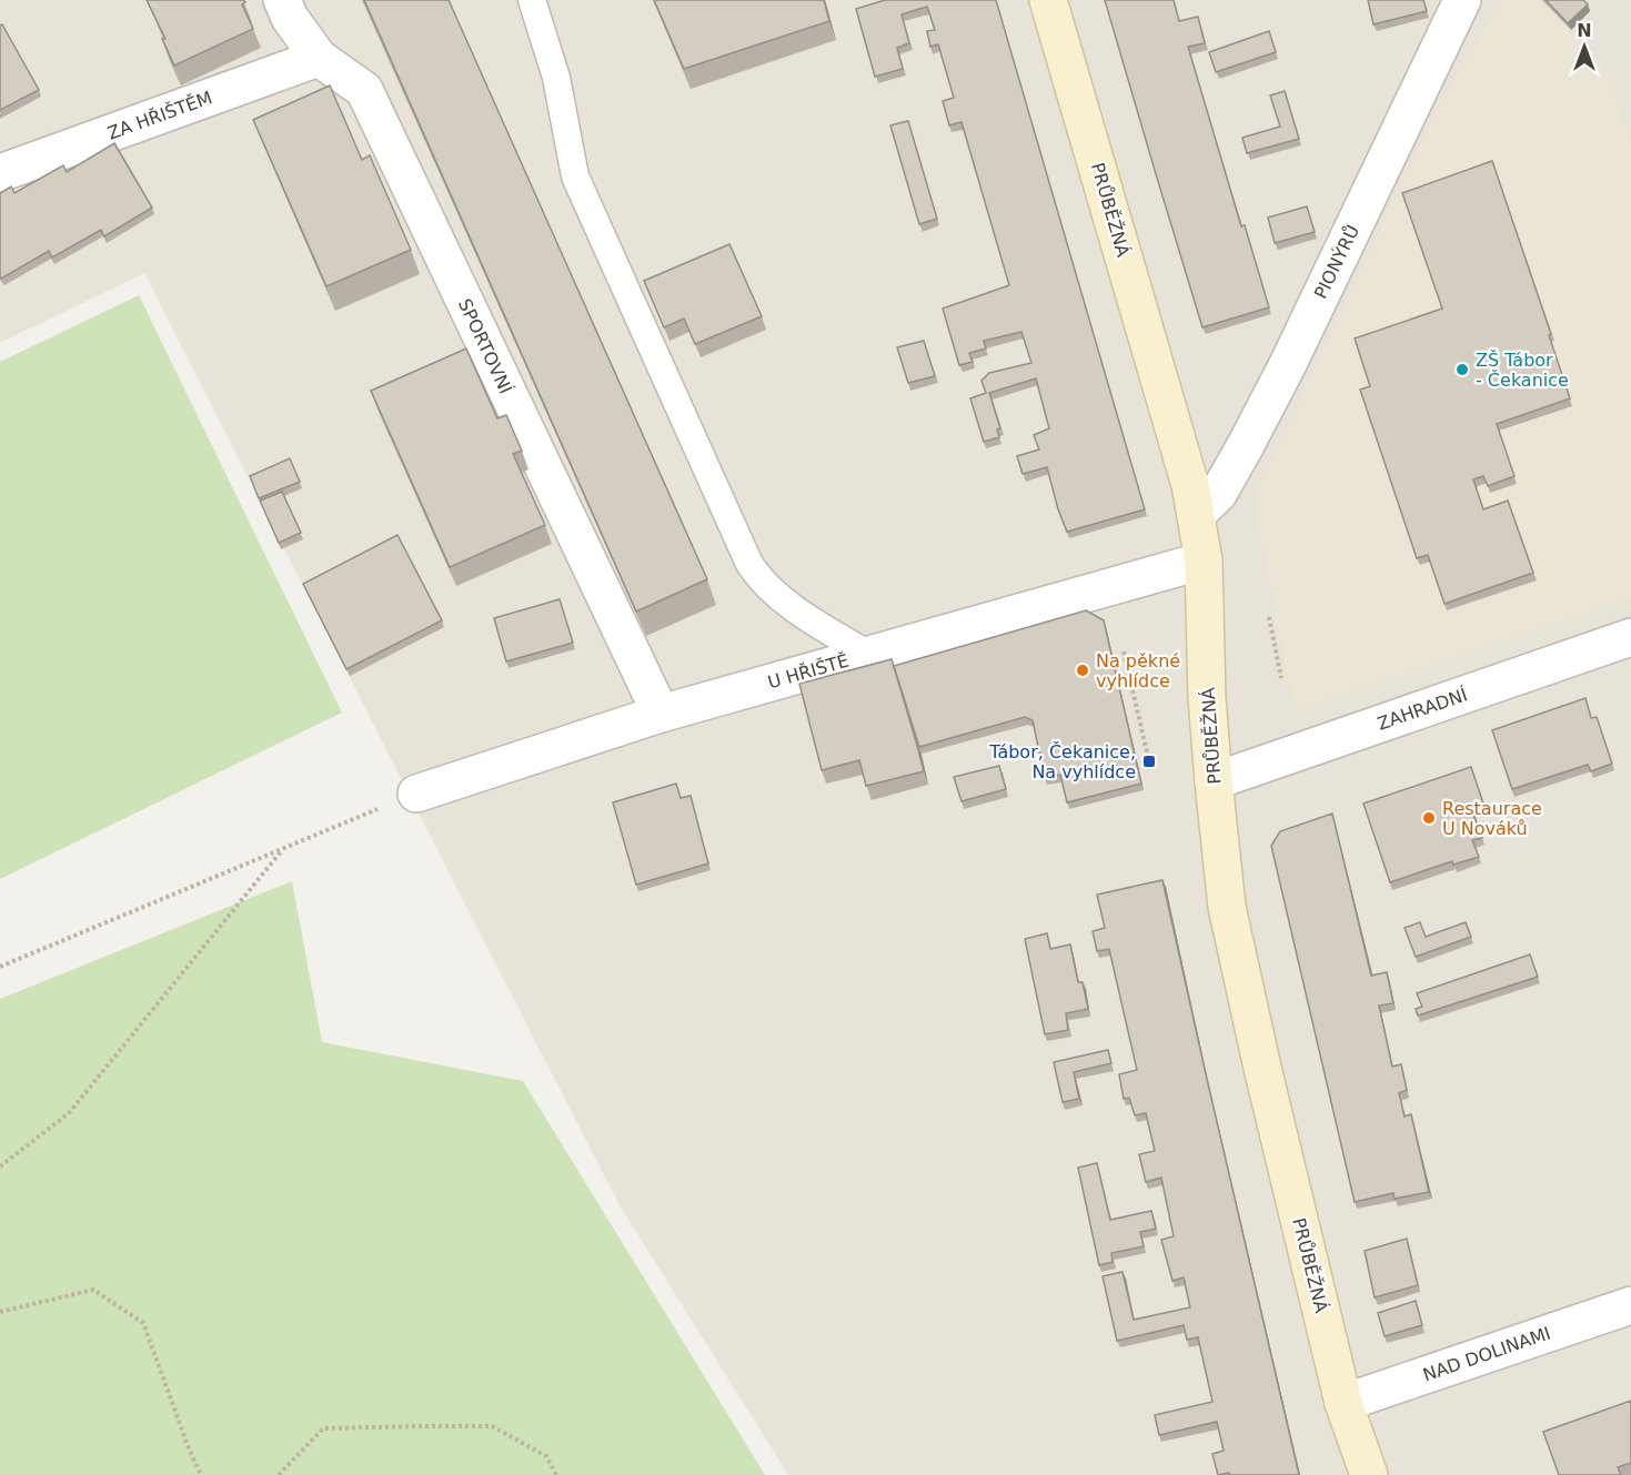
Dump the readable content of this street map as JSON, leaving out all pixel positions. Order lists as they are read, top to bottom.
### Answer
{
  "streets": {
    "main road": ["PRŮBĚŽNÁ"],
    "street": [
      "ZA HŘIŠTĚM",
      "PIONÝRŮ",
      "SPORTOVNÍ",
      "U HŘIŠTĚ",
      "ZAHRADNÍ",
      "NAD DOLINAMI"
    ]
  },
  "crossings": [
    ["ZA HŘIŠTĚM", "SPORTOVNÍ"],
    ["PRŮBĚŽNÁ", "PIONÝRŮ"],
    ["PRŮBĚŽNÁ", "U HŘIŠTĚ"],
    ["PRŮBĚŽNÁ", "ZAHRADNÍ"],
    ["PRŮBĚŽNÁ", "NAD DOLINAMI"],
    ["SPORTOVNÍ", "U HŘIŠTĚ"]
  ],
  "places": {
    "other": ["ZŠ Tábor - Čekanice", "Na pěkné vyhlídce", "Restaurace U Nováků"],
    "transit": ["Tábor, Čekanice, Na vyhlídce"]
  },
  "north": "top"
}
